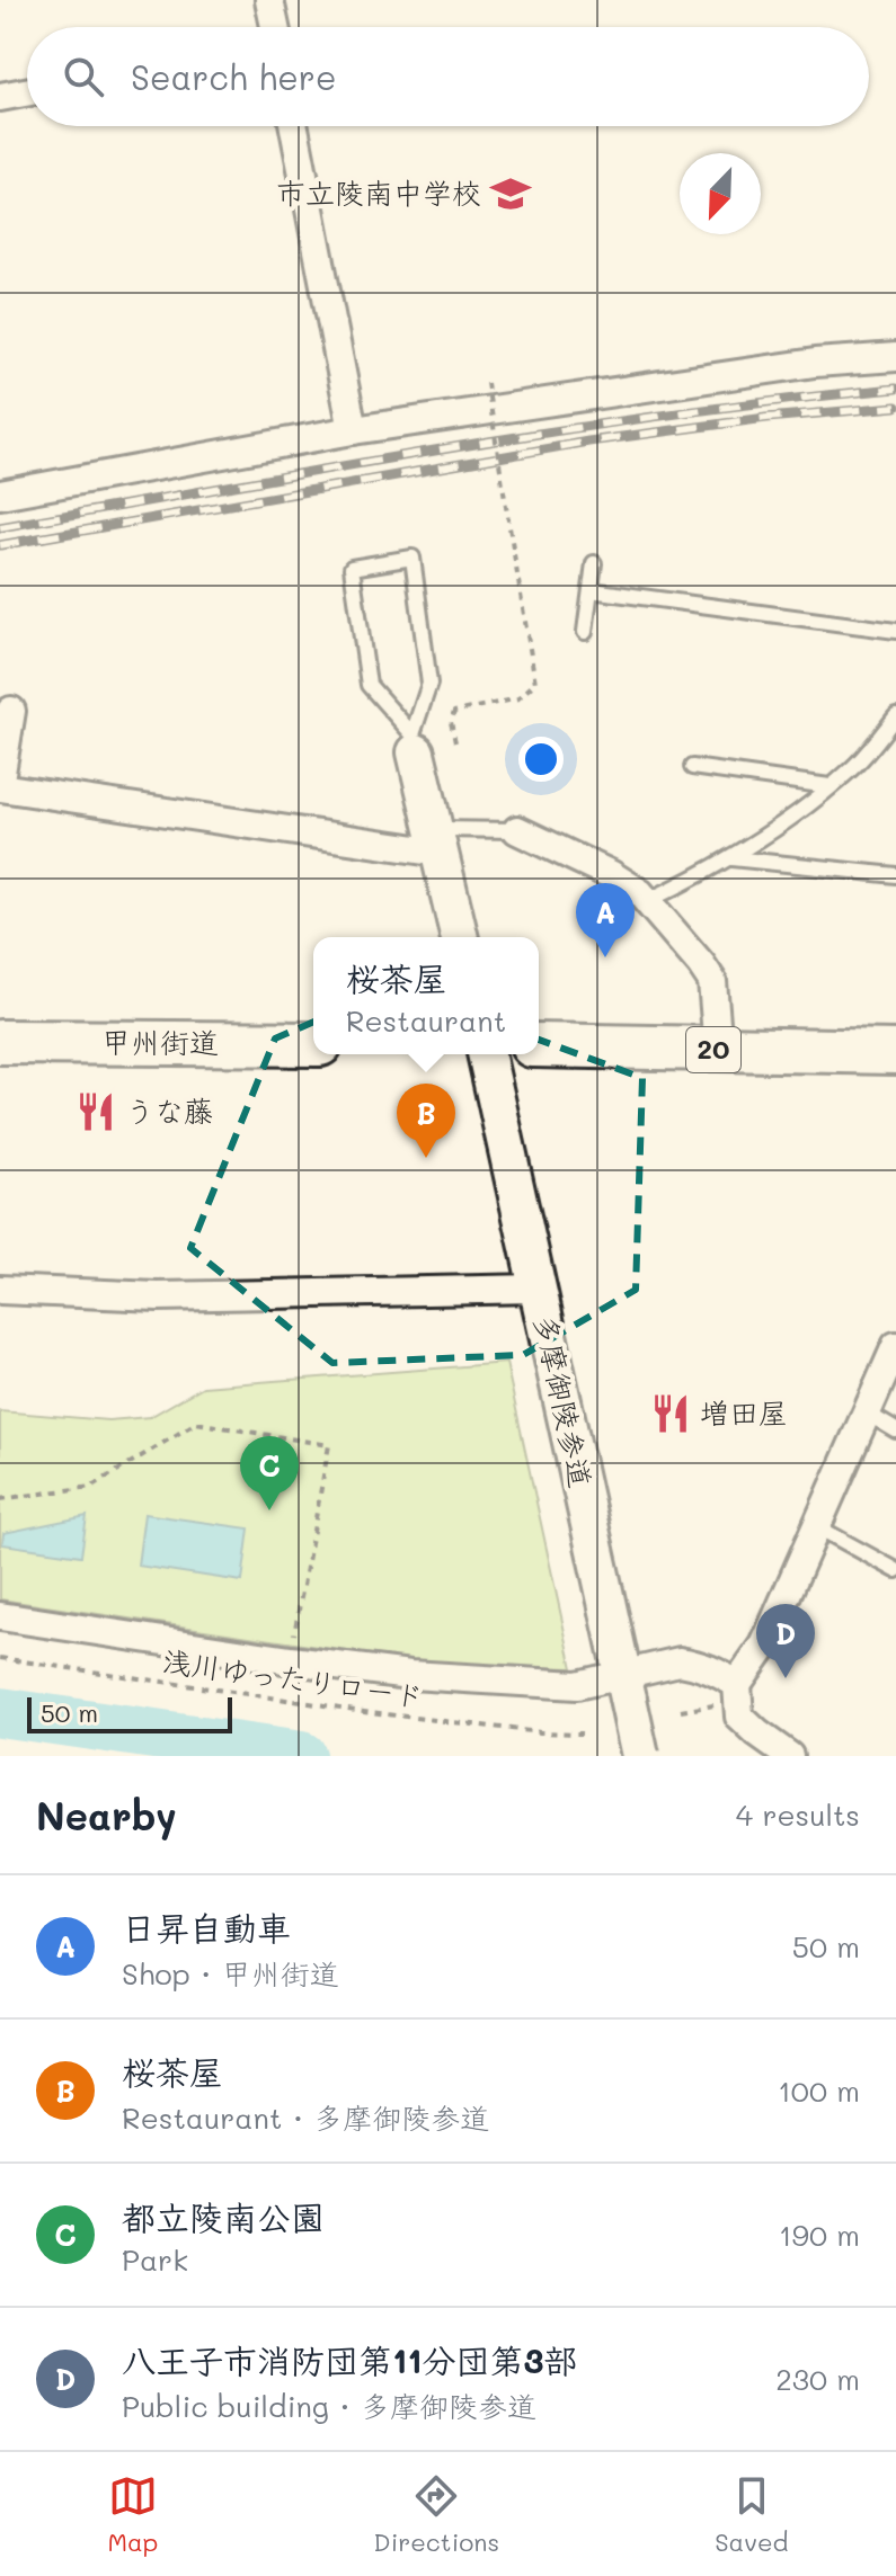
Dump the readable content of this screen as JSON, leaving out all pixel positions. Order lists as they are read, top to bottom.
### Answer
{
  "streets": {
    "highway": ["甲州街道", "20"],
    "main road": ["多摩御陵参道"],
    "path": ["浅川ゆったりロード"]
  },
  "places": {
    "school or university": ["市立陵南中学校"],
    "restaurant": ["うな藤", "増田屋"]
  },
  "scale_bar": "50 m",
  "north": "bottom left",
  "page": {
    "search": "Search here",
    "pins": [
      "A",
      "B",
      "C",
      "D"
    ],
    "popup": ["桜茶屋", "Restaurant"],
    "scale": "50 m",
    "heading": ["Nearby", "4 results"],
    "list": [
      {
        "mark": "A",
        "name": "日昇自動車",
        "note": "Shop · 甲州街道",
        "value": "50 m"
      },
      {
        "mark": "B",
        "name": "桜茶屋",
        "note": "Restaurant · 多摩御陵参道",
        "value": "100 m"
      },
      {
        "mark": "C",
        "name": "都立陵南公園",
        "note": "Park",
        "value": "190 m"
      },
      {
        "mark": "D",
        "name": "八王子市消防団第11分団第3部",
        "note": "Public building · 多摩御陵参道",
        "value": "230 m"
      }
    ],
    "nav": ["Map", "Directions", "Saved"]
  }
}
